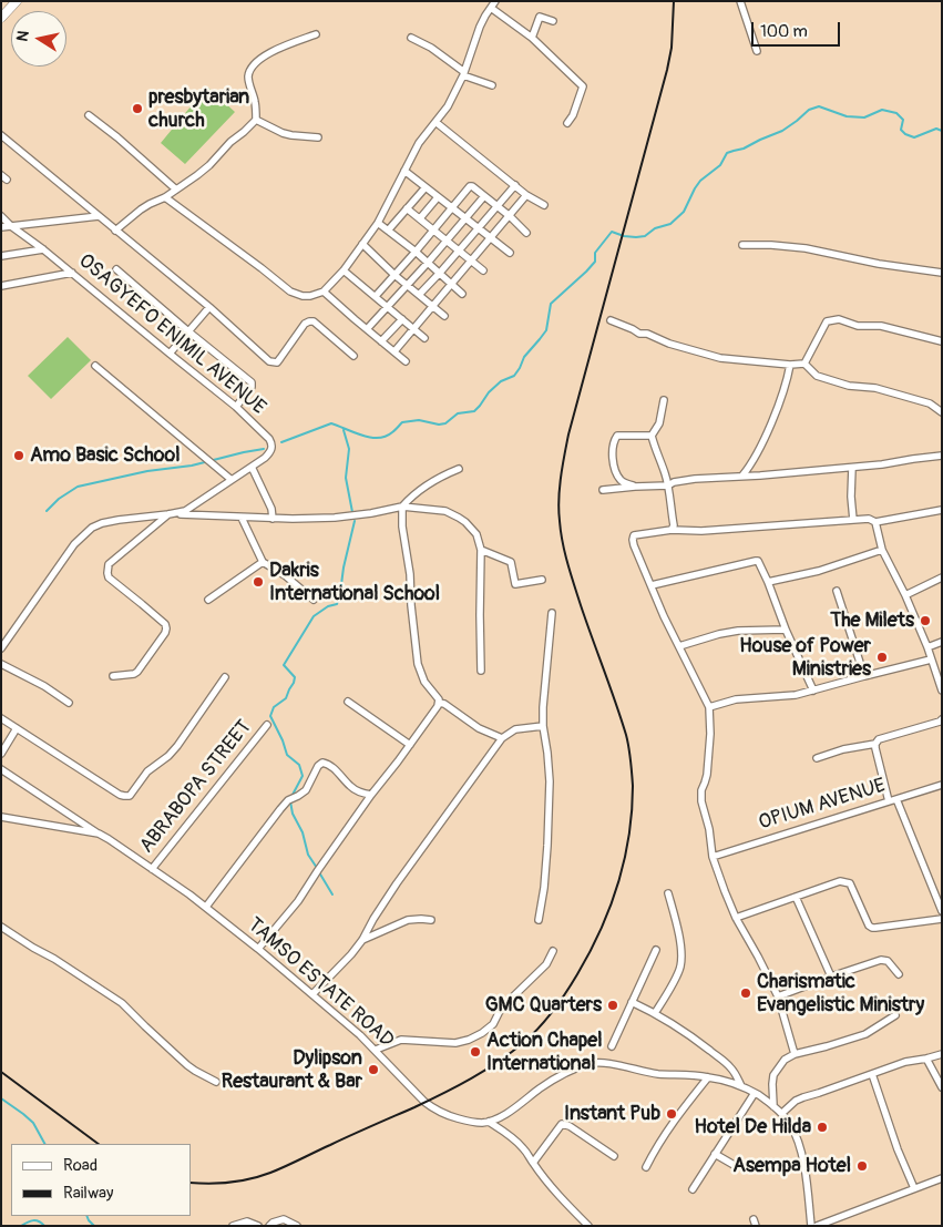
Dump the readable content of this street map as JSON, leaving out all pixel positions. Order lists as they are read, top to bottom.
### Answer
{
  "streets": {
    "street": [
      "OSAGYEFO ENIMIL AVENUE",
      "ABRABOPA STREET",
      "OPIUM AVENUE",
      "TAMSO ESTATE ROAD"
    ]
  },
  "crossings": [
    ["ABRABOPA STREET", "TAMSO ESTATE ROAD"]
  ],
  "places": [
    "presbytarian church",
    "Amo Basic School",
    "Dakris International School",
    "The Milets",
    "House of Power Ministries",
    "Charismatic Evangelistic Ministry",
    "GMC Quarters",
    "Action Chapel International",
    "Dylipson Restaurant & Bar",
    "Instant Pub",
    "Hotel De Hilda",
    "Asempa Hotel"
  ],
  "legend": ["Road", "Railway"],
  "scale_bar": "100 m",
  "north": "left"
}
